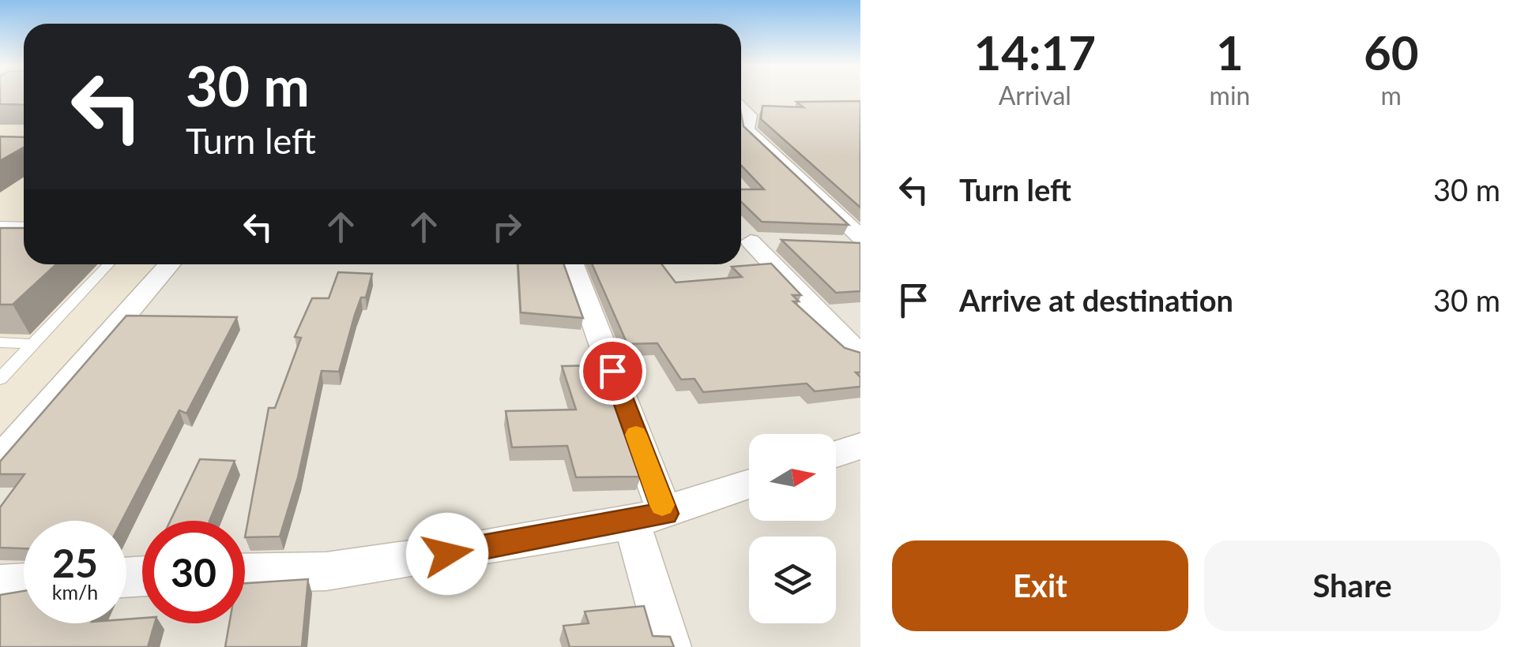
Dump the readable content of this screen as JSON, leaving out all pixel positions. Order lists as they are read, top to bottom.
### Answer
{
  "north": "right",
  "page": {
    "eta": [
      "14:17",
      "Arrival",
      "1",
      "min",
      "60",
      "m"
    ],
    "turn": ["30 m", "Turn left"],
    "list": [
      {
        "name": "Turn left",
        "value": "30 m"
      },
      {
        "name": "Arrive at destination",
        "value": "30 m"
      }
    ],
    "speed": "25 km/h",
    "limit": "30",
    "buttons": ["Exit", "Share"]
  }
}
